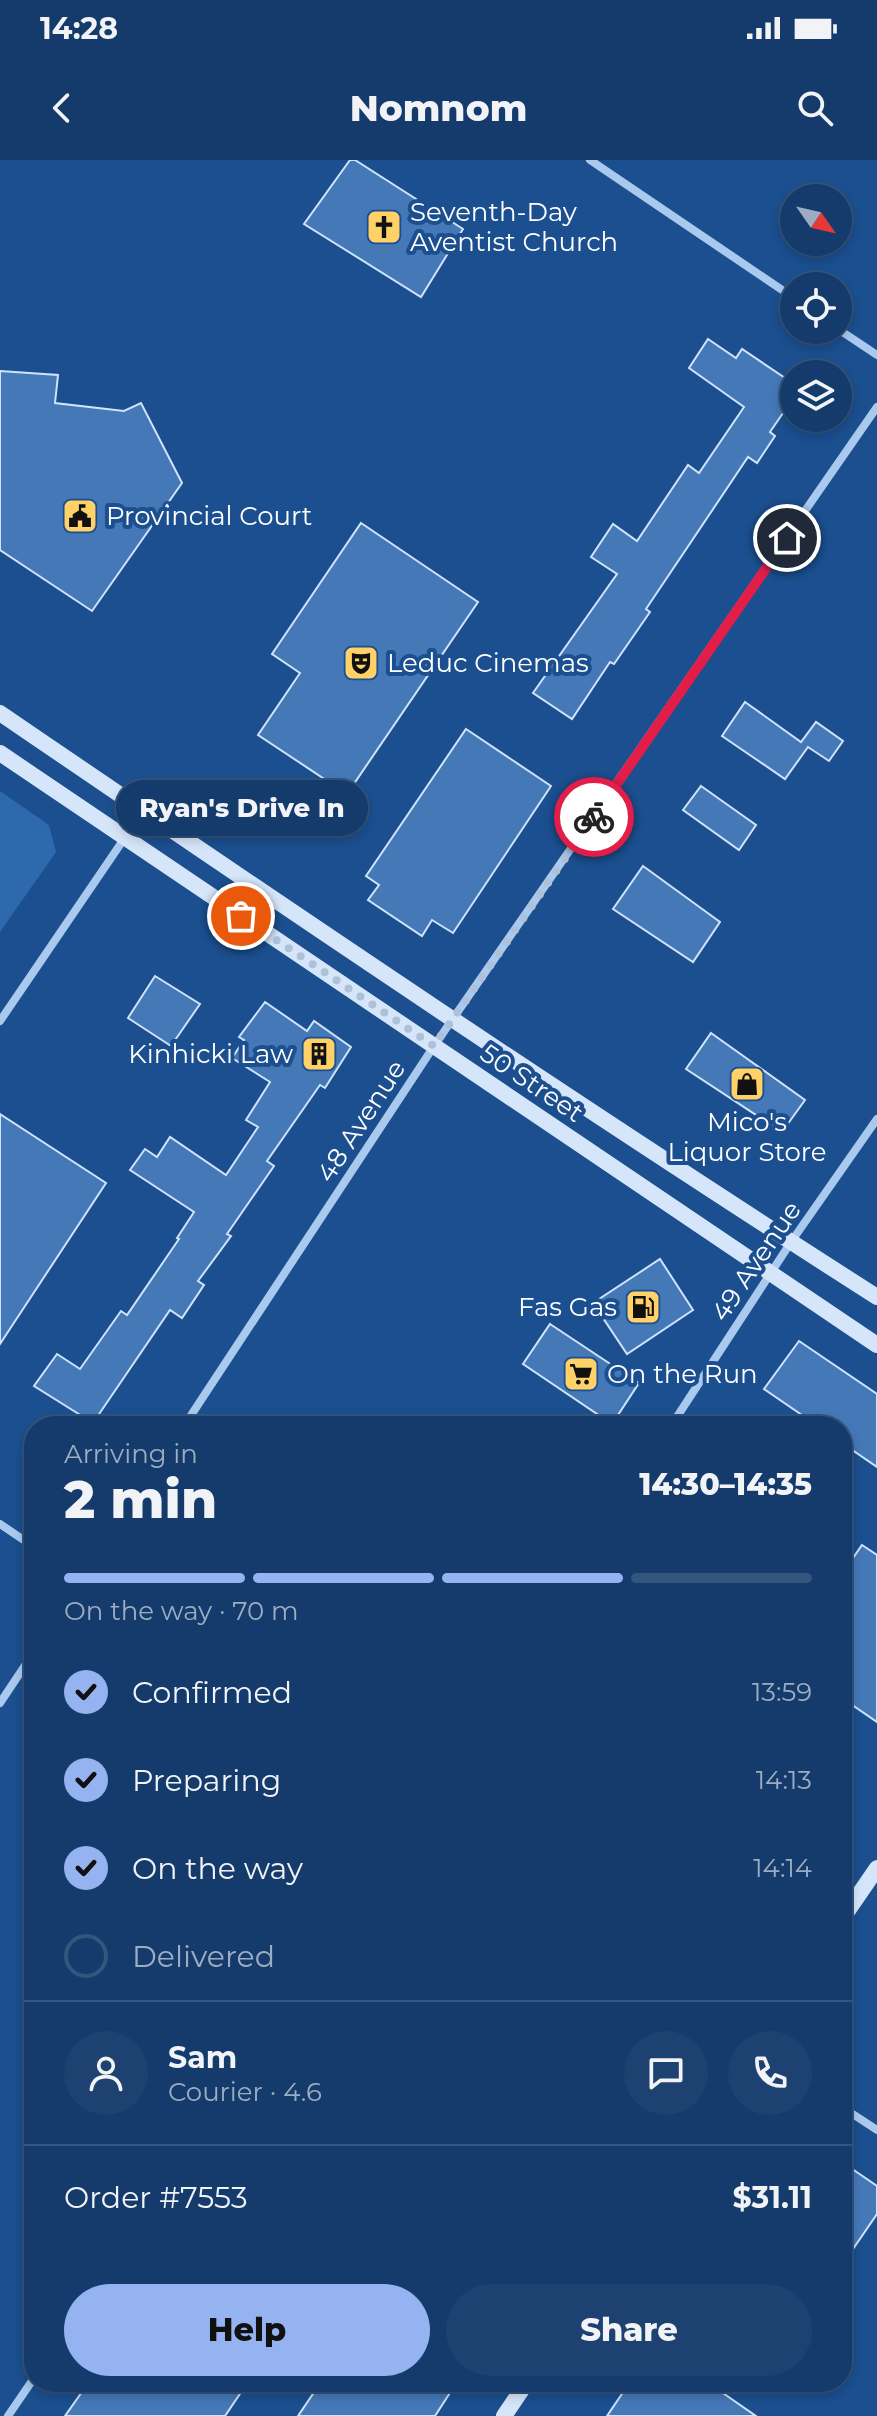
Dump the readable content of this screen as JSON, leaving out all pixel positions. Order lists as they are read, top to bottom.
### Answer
{
  "streets": {
    "main road": ["50 Street"],
    "street": ["48 Avenue", "49 Avenue"]
  },
  "crossings": [
    ["50 Street", "48 Avenue"],
    ["50 Street", "49 Avenue"]
  ],
  "places": {
    "church": ["Seventh-Day Aventist Church"],
    "public building": ["Provincial Court"],
    "theatre": ["Leduc Cinemas"],
    "other": ["Ryan's Drive In"],
    "building": ["Kinhicki Law"],
    "shop": ["Mico's Liquor Store"],
    "fuel station": ["Fas Gas"],
    "supermarket": ["On the Run"]
  },
  "north": "bottom right",
  "page": {
    "status": "14:28",
    "header": "Nomnom",
    "bubble": "Ryan's Drive In",
    "heading": ["2 min", "Arriving in", "14:30–14:35"],
    "panel": [
      "Sam",
      "Courier · 4.6",
      "Order #7553",
      "$31.11"
    ],
    "bar": "On the way · 70 m",
    "list": [
      ["Confirmed", "13:59"],
      ["Preparing", "14:13"],
      ["On the way", "14:14"],
      "Delivered"
    ],
    "buttons": ["Help", "Share"]
  }
}
